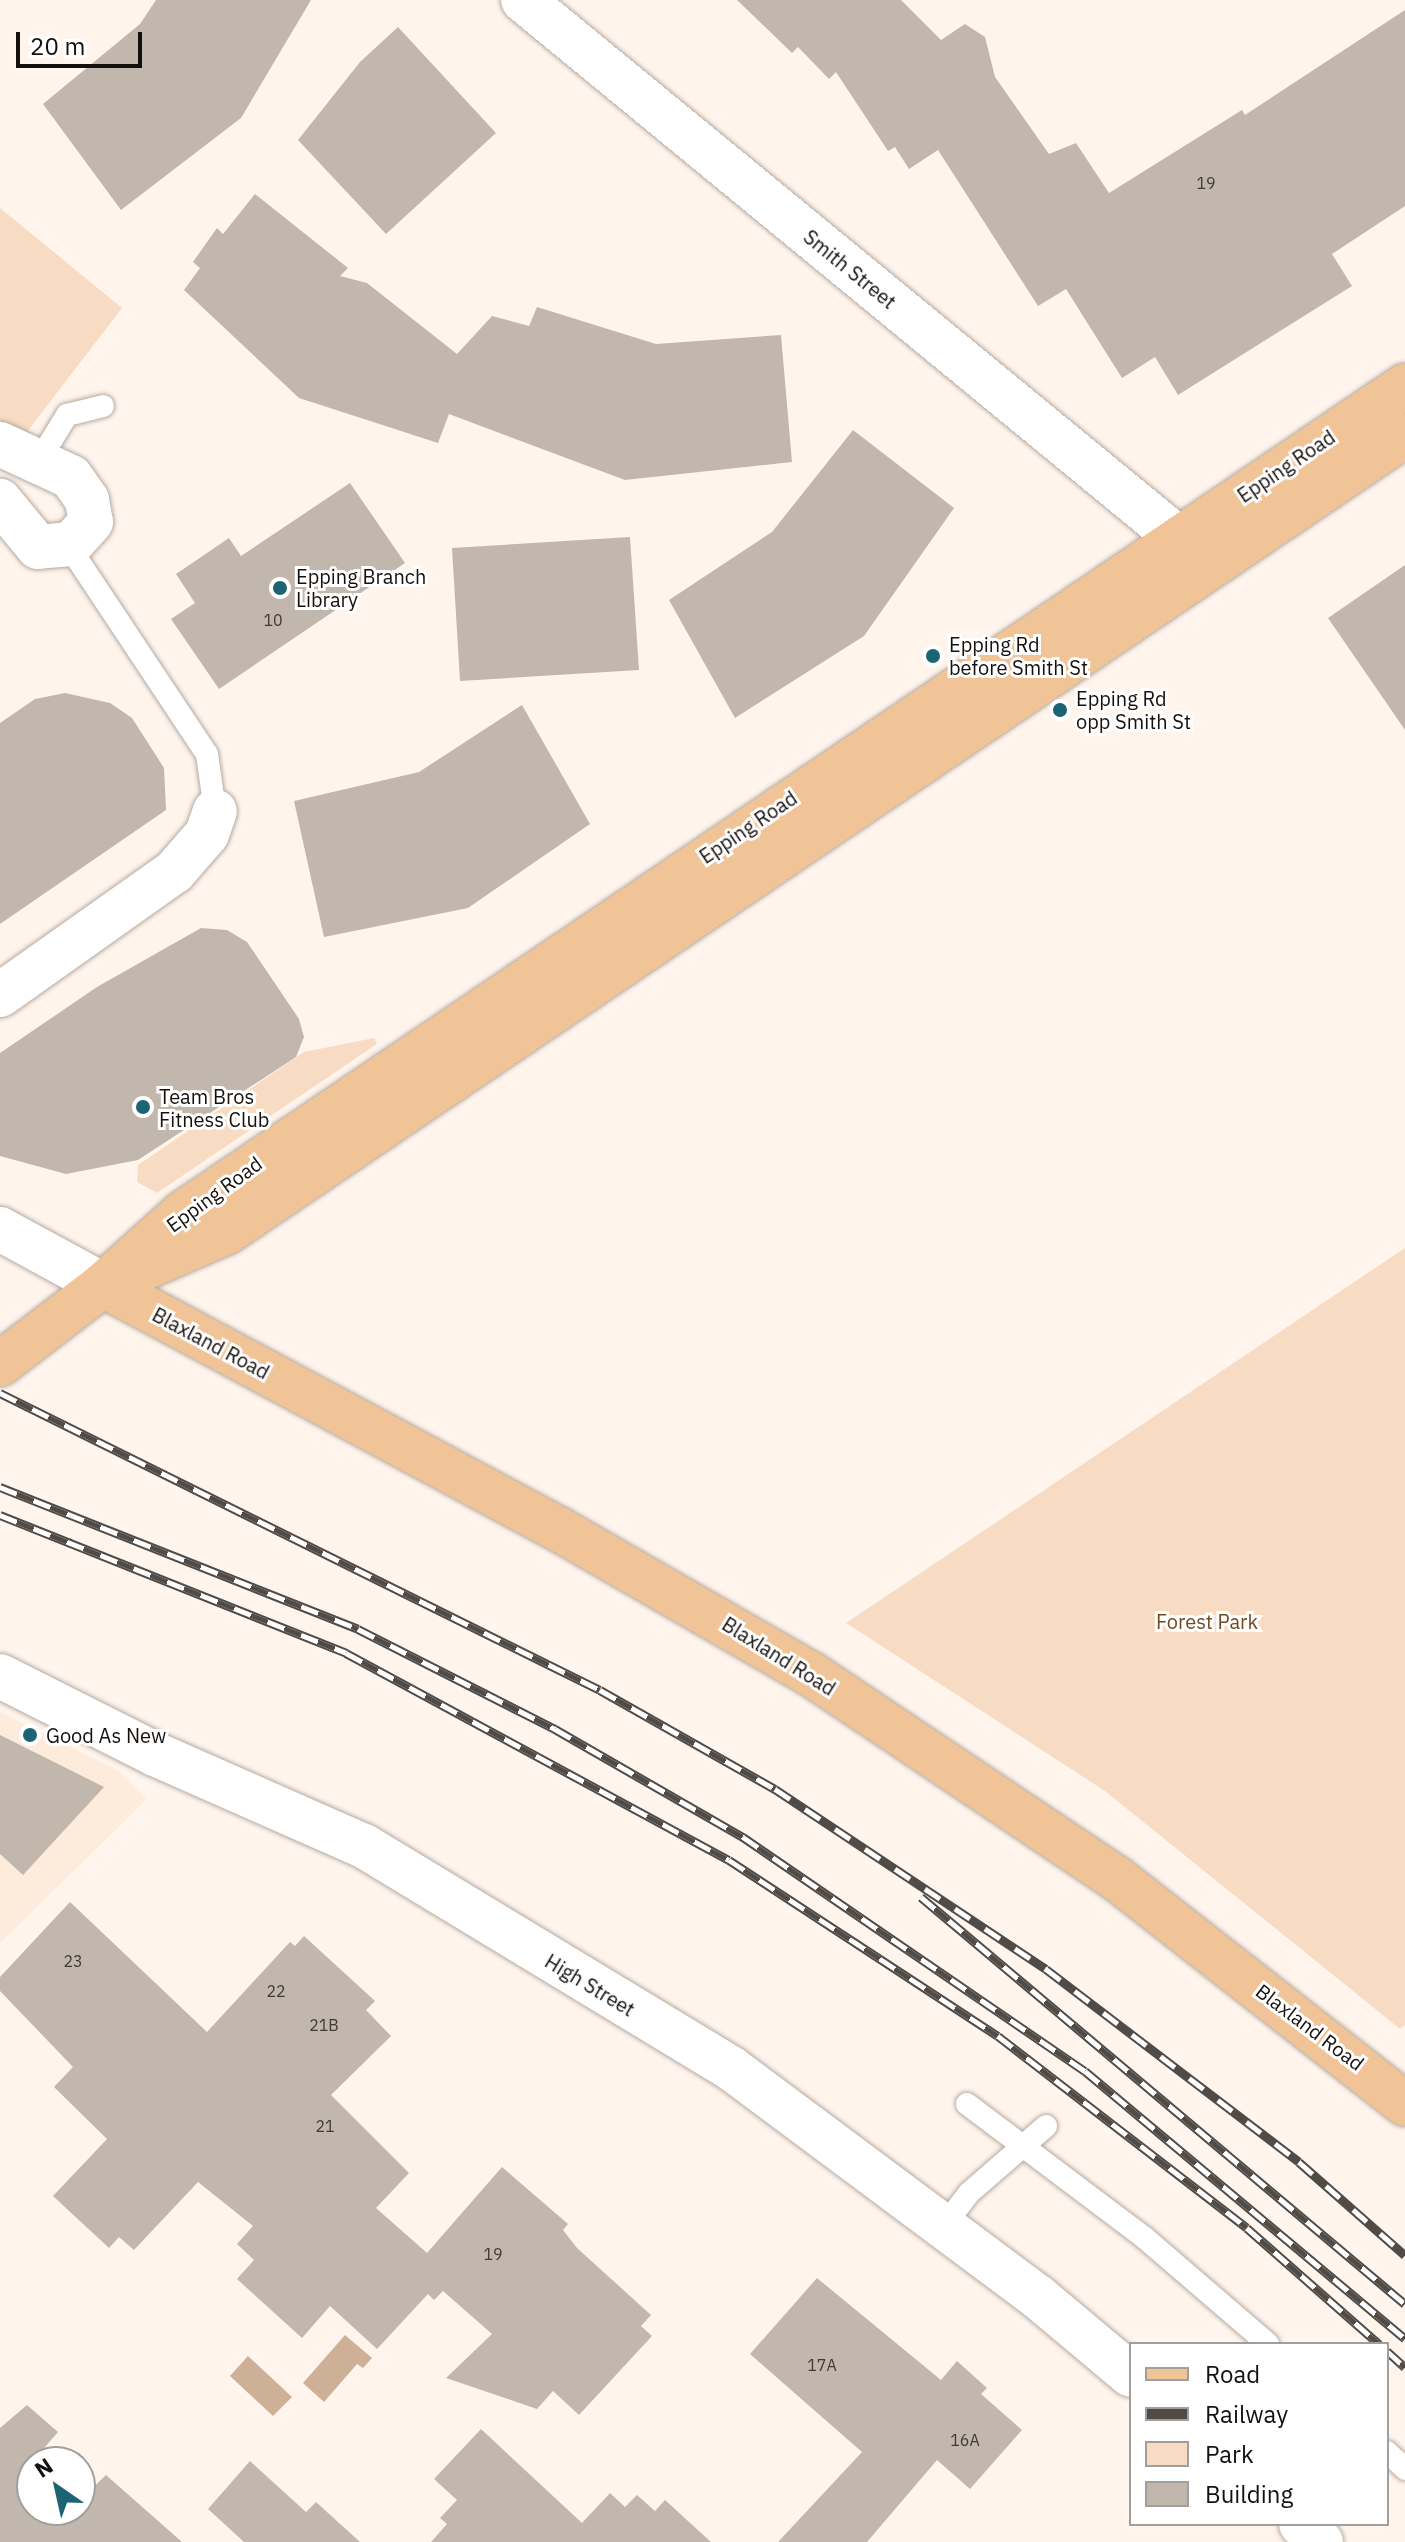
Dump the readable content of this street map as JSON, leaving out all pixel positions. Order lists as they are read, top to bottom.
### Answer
{
  "streets": {
    "main road": ["Epping Road", "Blaxland Road"],
    "street": ["Smith Street", "High Street"]
  },
  "crossings": [
    ["Smith Street", "Epping Road"],
    ["Epping Road", "Blaxland Road"]
  ],
  "parks": ["Forest Park"],
  "places": [
    "Epping Branch Library",
    "Epping Rd before Smith St",
    "Epping Rd opp Smith St",
    "Team Bros Fitness Club",
    "Good As New"
  ],
  "house_numbers": [
    "19",
    "10",
    "23",
    "22",
    "21B",
    "21",
    "19",
    "17A",
    "16A"
  ],
  "legend": [
    "Road",
    "Railway",
    "Park",
    "Building"
  ],
  "scale_bar": "20 m",
  "north": "top left"
}
